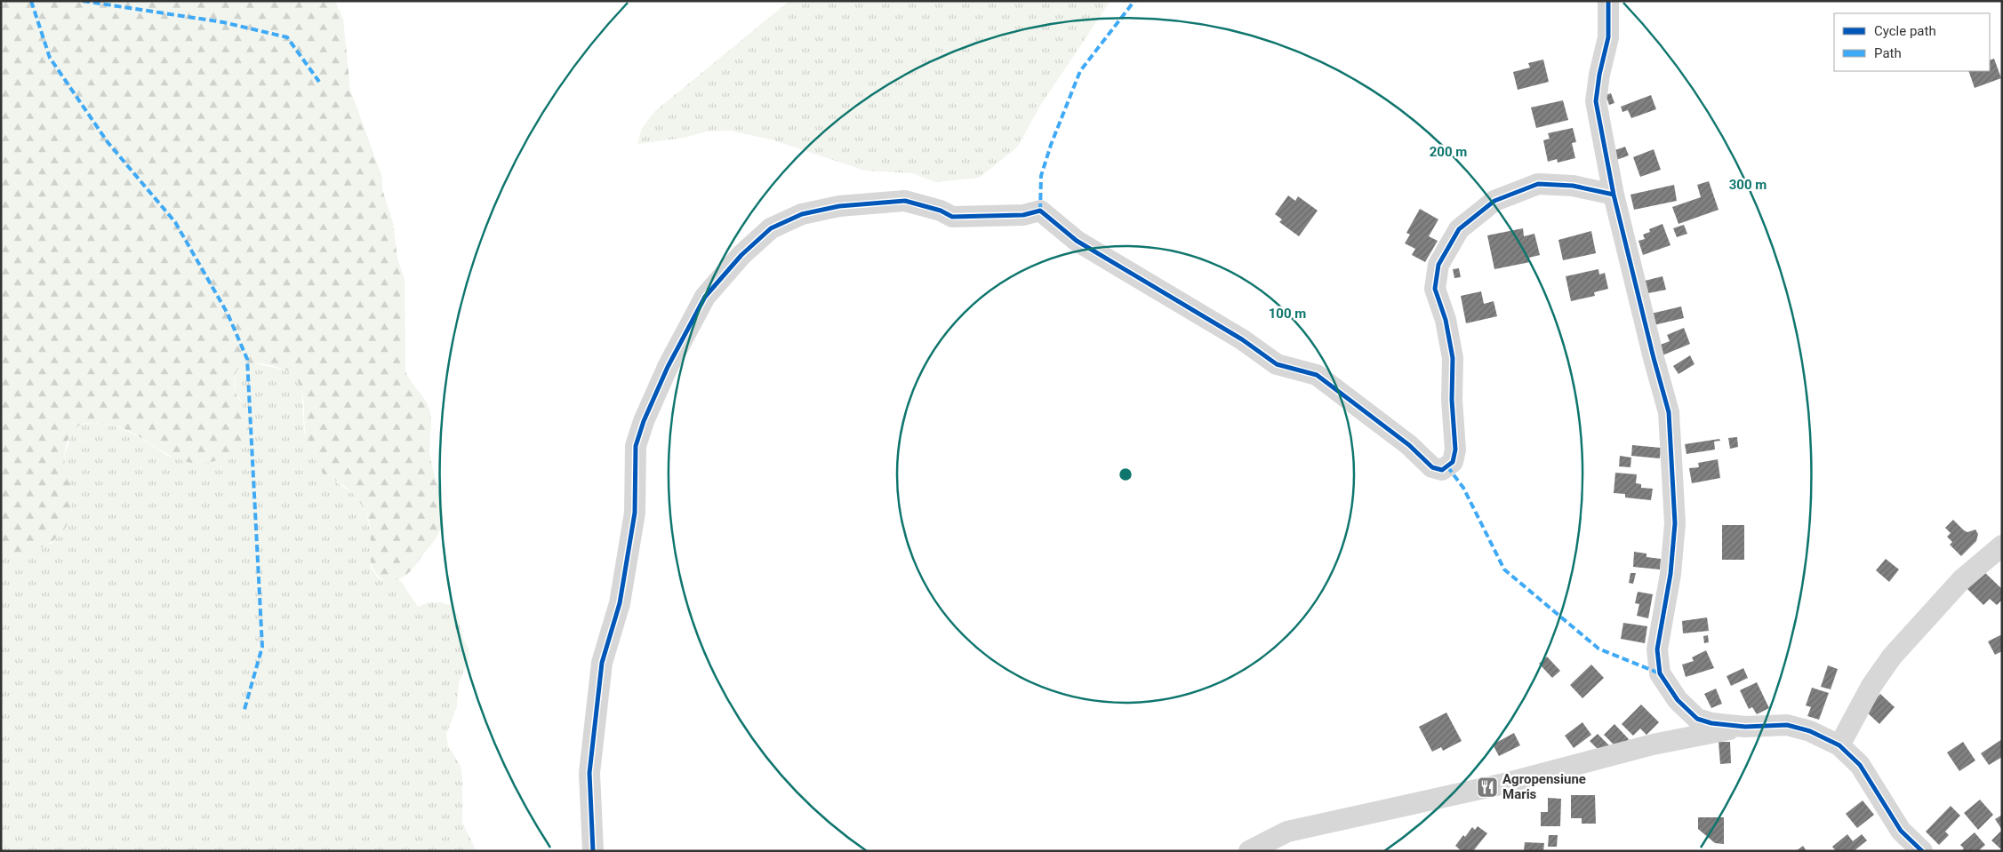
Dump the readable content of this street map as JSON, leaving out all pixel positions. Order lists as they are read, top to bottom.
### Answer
{
  "places": {
    "restaurant": ["Agropensiune Maris"]
  },
  "legend": ["Cycle path", "Path"],
  "rings": ["200 m", "300 m", "100 m"]
}
